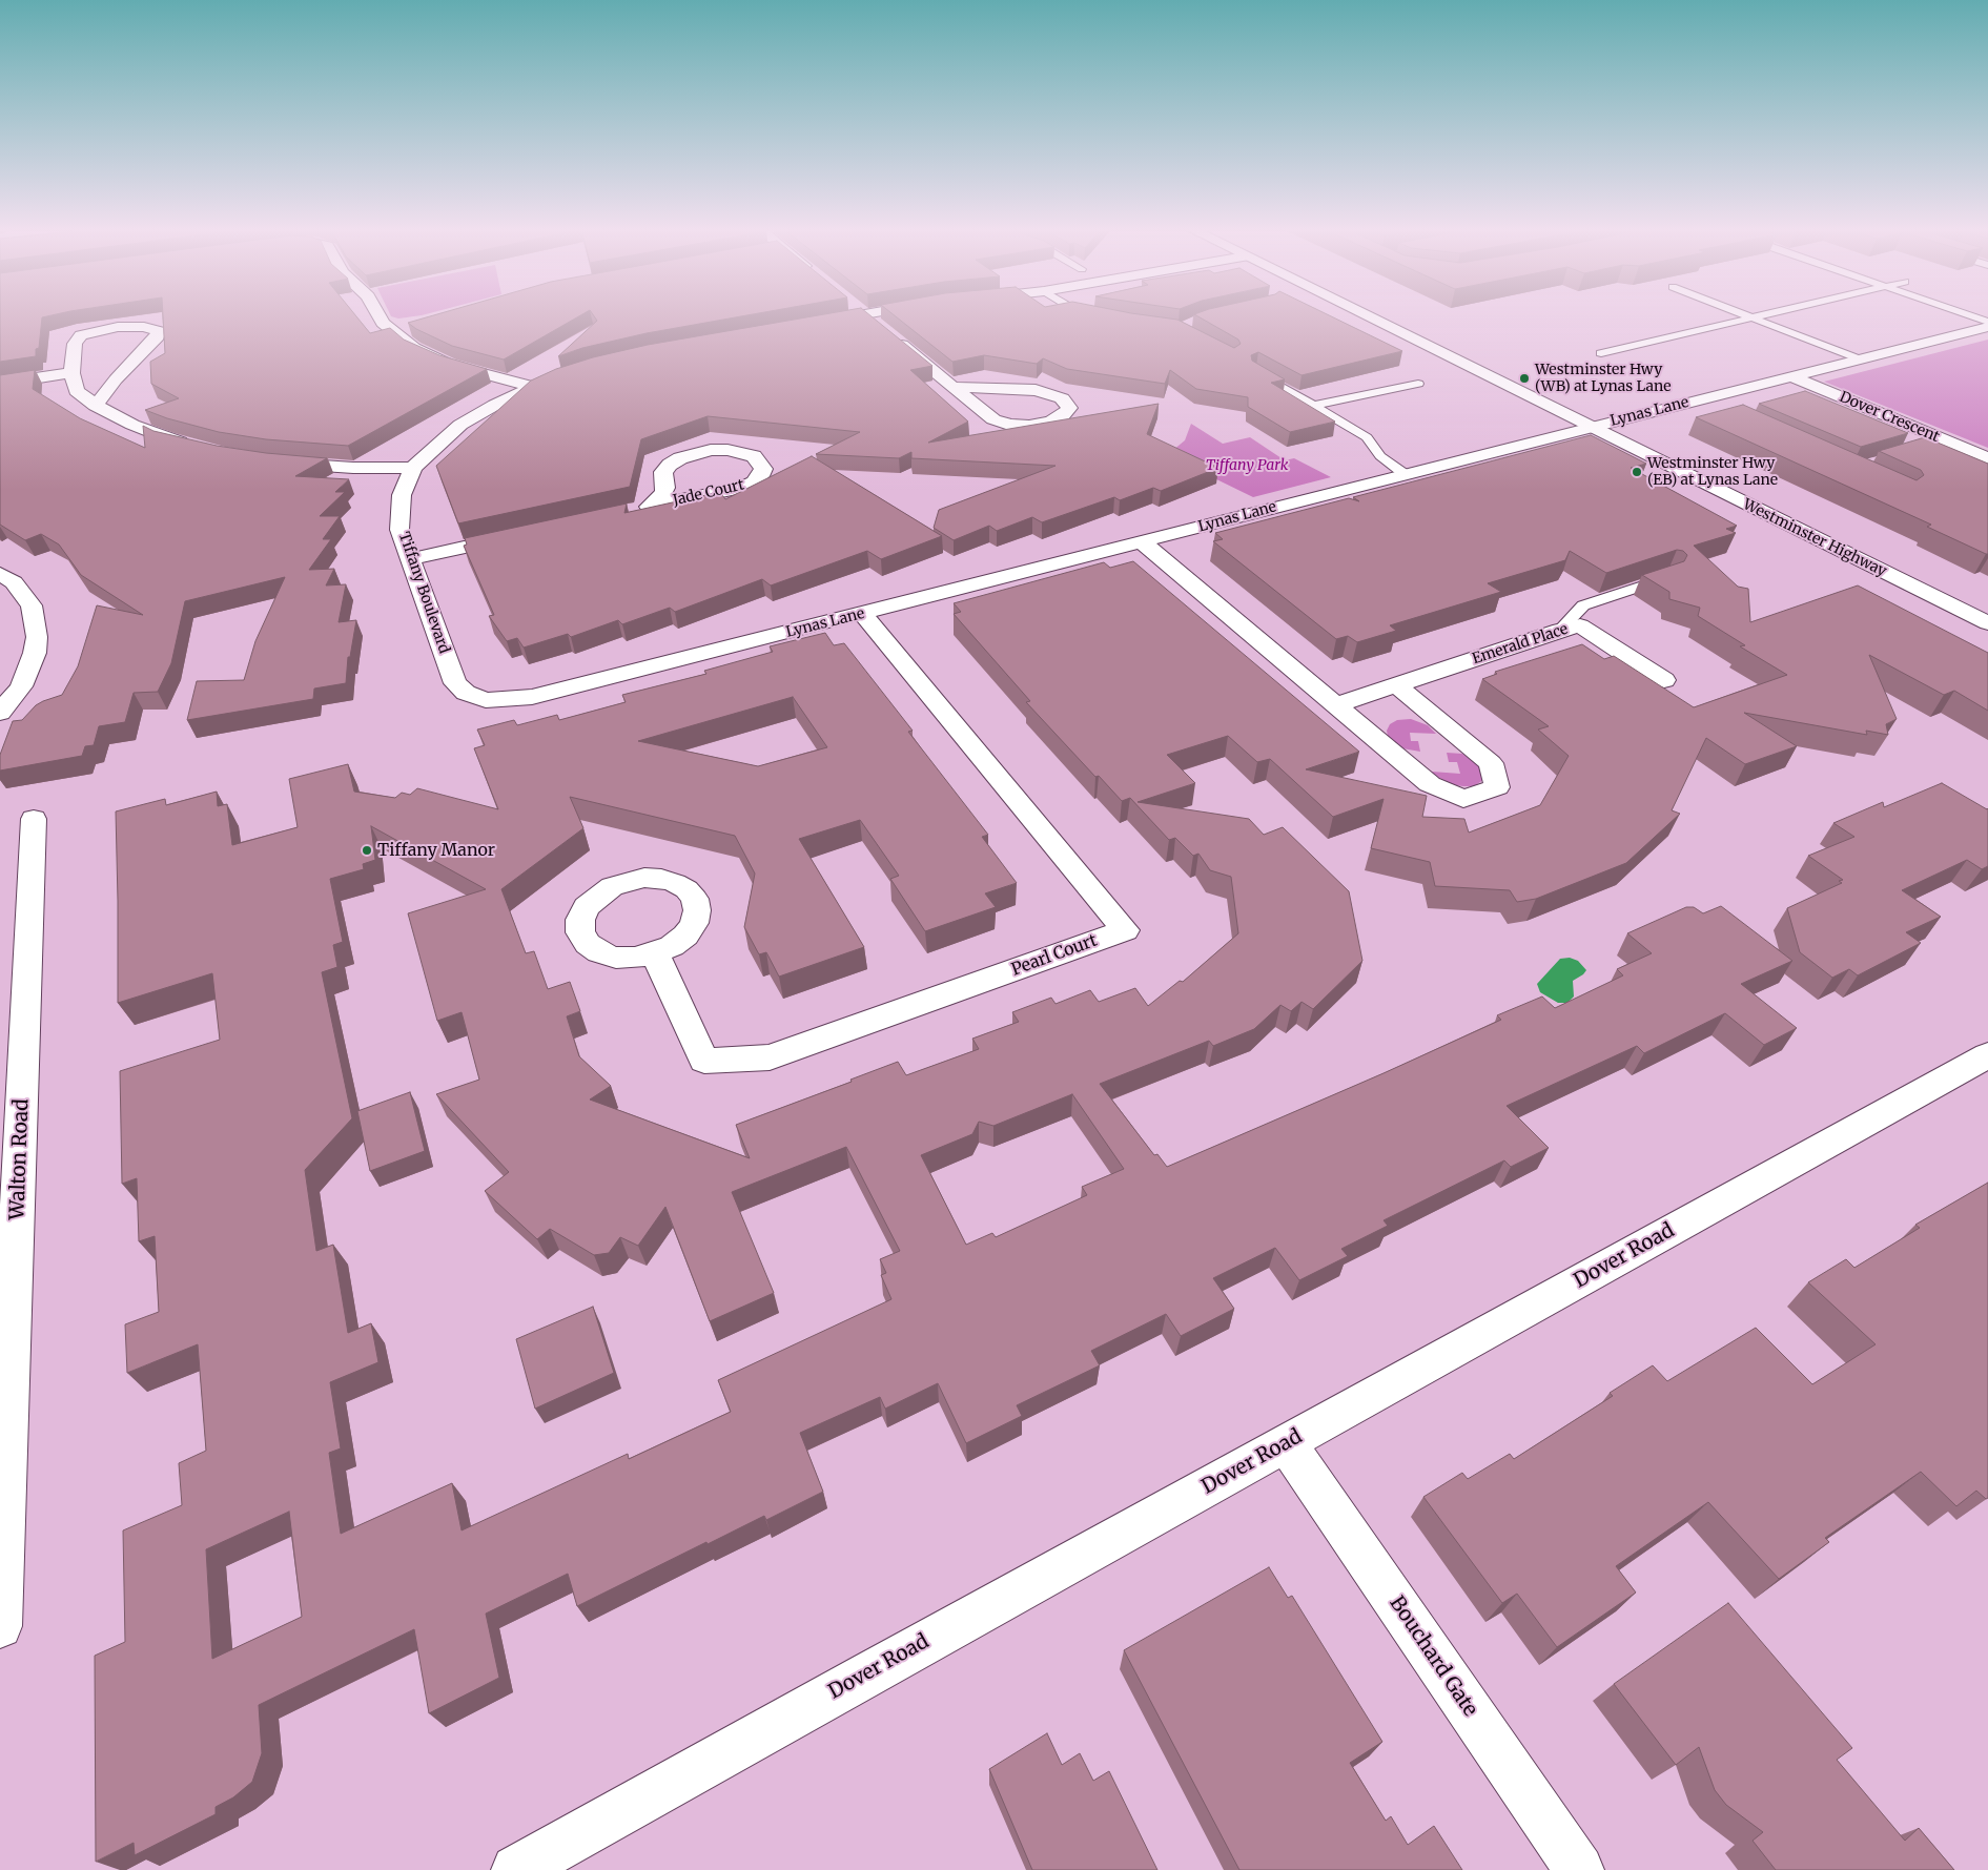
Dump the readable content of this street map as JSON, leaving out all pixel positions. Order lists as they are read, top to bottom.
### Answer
{
  "streets": {
    "street": [
      "Lynas Lane",
      "Dover Crescent",
      "Jade Court",
      "Westminster Highway",
      "Tiffany Boulevard",
      "Emerald Place",
      "Pearl Court",
      "Walton Road",
      "Dover Road",
      "Bouchard Gate"
    ]
  },
  "crossings": [
    ["Lynas Lane", "Dover Crescent"],
    ["Lynas Lane", "Westminster Highway"],
    ["Lynas Lane", "Tiffany Boulevard"],
    ["Lynas Lane", "Pearl Court"],
    ["Dover Road", "Bouchard Gate"]
  ],
  "parks": ["Tiffany Park"],
  "places": ["Westminster Hwy (WB) at Lynas Lane", "Westminster Hwy (EB) at Lynas Lane", "Tiffany Manor"]
}
